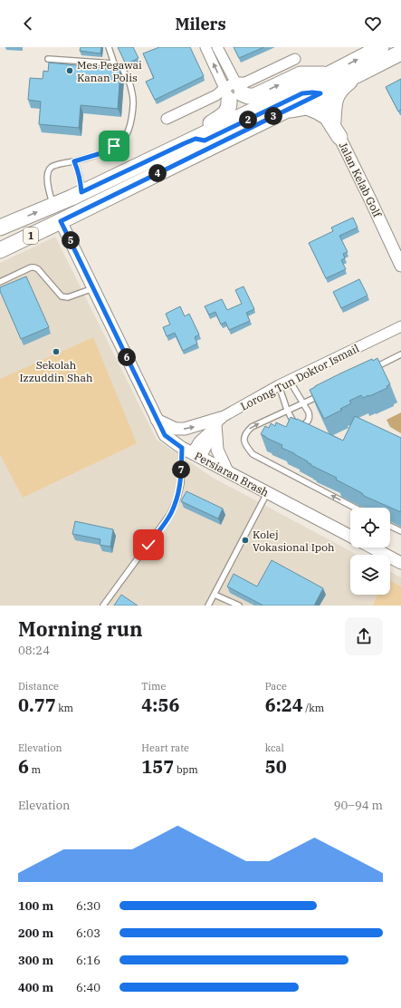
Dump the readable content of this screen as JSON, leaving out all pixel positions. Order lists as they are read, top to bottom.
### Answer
{
  "streets": {
    "main road": ["1"],
    "street": ["Jalan Kelab Golf", "Lorong Tun Doktor Ismail", "Persiaran Brash"]
  },
  "crossings": [
    ["Jalan Kelab Golf", "1"],
    ["1", "Persiaran Brash"]
  ],
  "places": ["Mes Pegawai Kanan Polis", "Sekolah Izzuddin Shah", "Kolej Vokasional Ipoh"],
  "page": {
    "header": "Milers",
    "pins": [
      "3",
      "2",
      "4",
      "5",
      "6",
      "7"
    ],
    "heading": ["Morning run", "08:24"],
    "stats": [
      ["Distance", "0.77 km"],
      ["Time", "4:56"],
      ["Pace", "6:24 /km"],
      ["Elevation", "6 m"],
      ["Heart rate", "157 bpm"],
      ["kcal", "50"]
    ],
    "chart": ["Elevation", "90–94 m"],
    "list": [
      {
        "name": "100 m",
        "note": "6:30"
      },
      {
        "name": "200 m",
        "note": "6:03"
      },
      {
        "name": "300 m",
        "note": "6:16"
      },
      {
        "name": "400 m",
        "note": "6:40"
      }
    ]
  }
}
